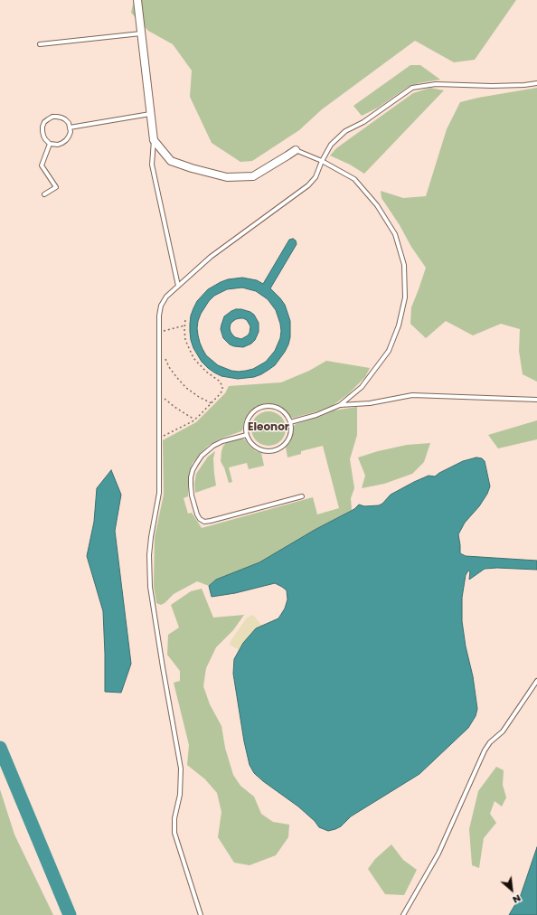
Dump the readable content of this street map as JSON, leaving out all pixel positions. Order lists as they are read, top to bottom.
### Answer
{
  "districts": ["Eleonor"],
  "north": "bottom right"
}
